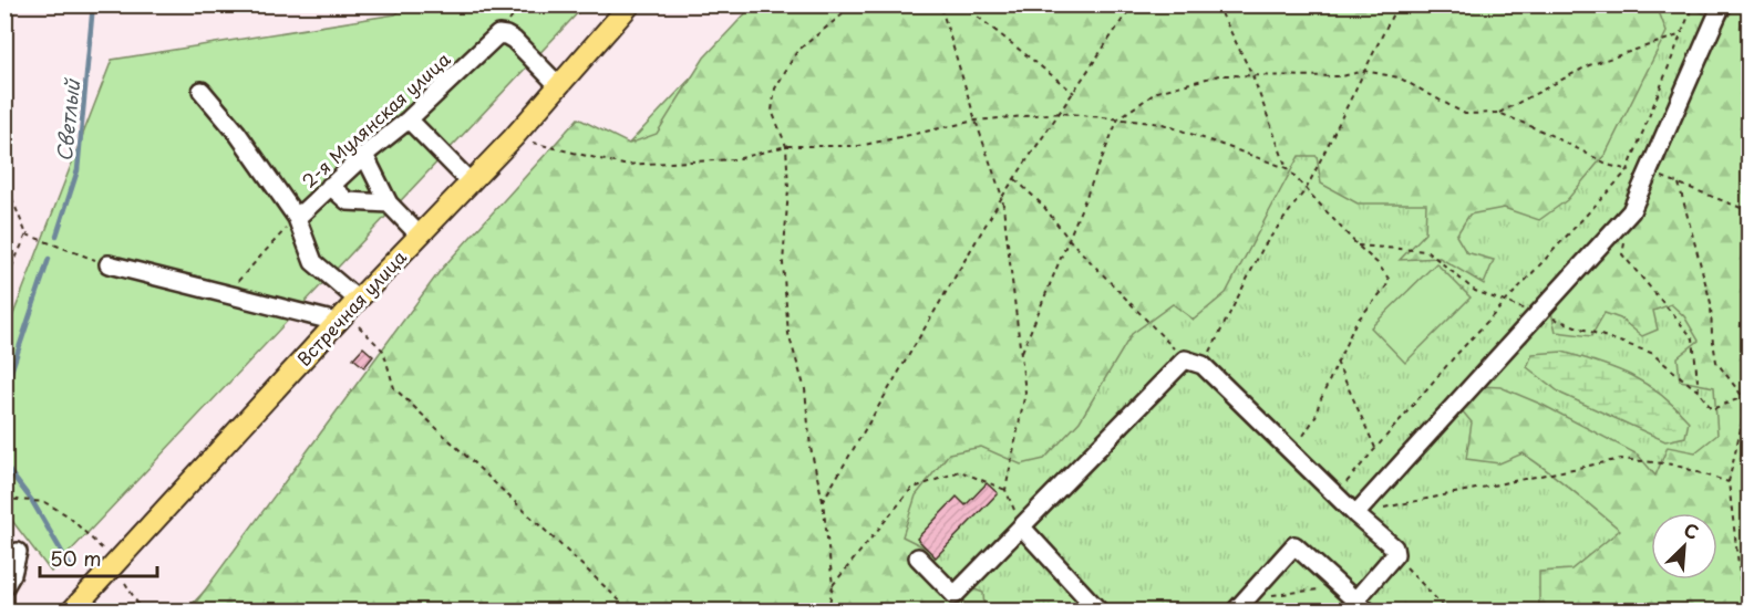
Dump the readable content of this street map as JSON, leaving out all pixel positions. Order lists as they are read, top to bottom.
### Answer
{
  "streets": {
    "main road": ["Встречная улица"],
    "street": ["2-я Мулянская улица"]
  },
  "crossings": [
    ["2-я Мулянская улица", "Встречная улица"]
  ],
  "water": ["Светлый"],
  "scale_bar": "50 m",
  "north": "top right"
}
